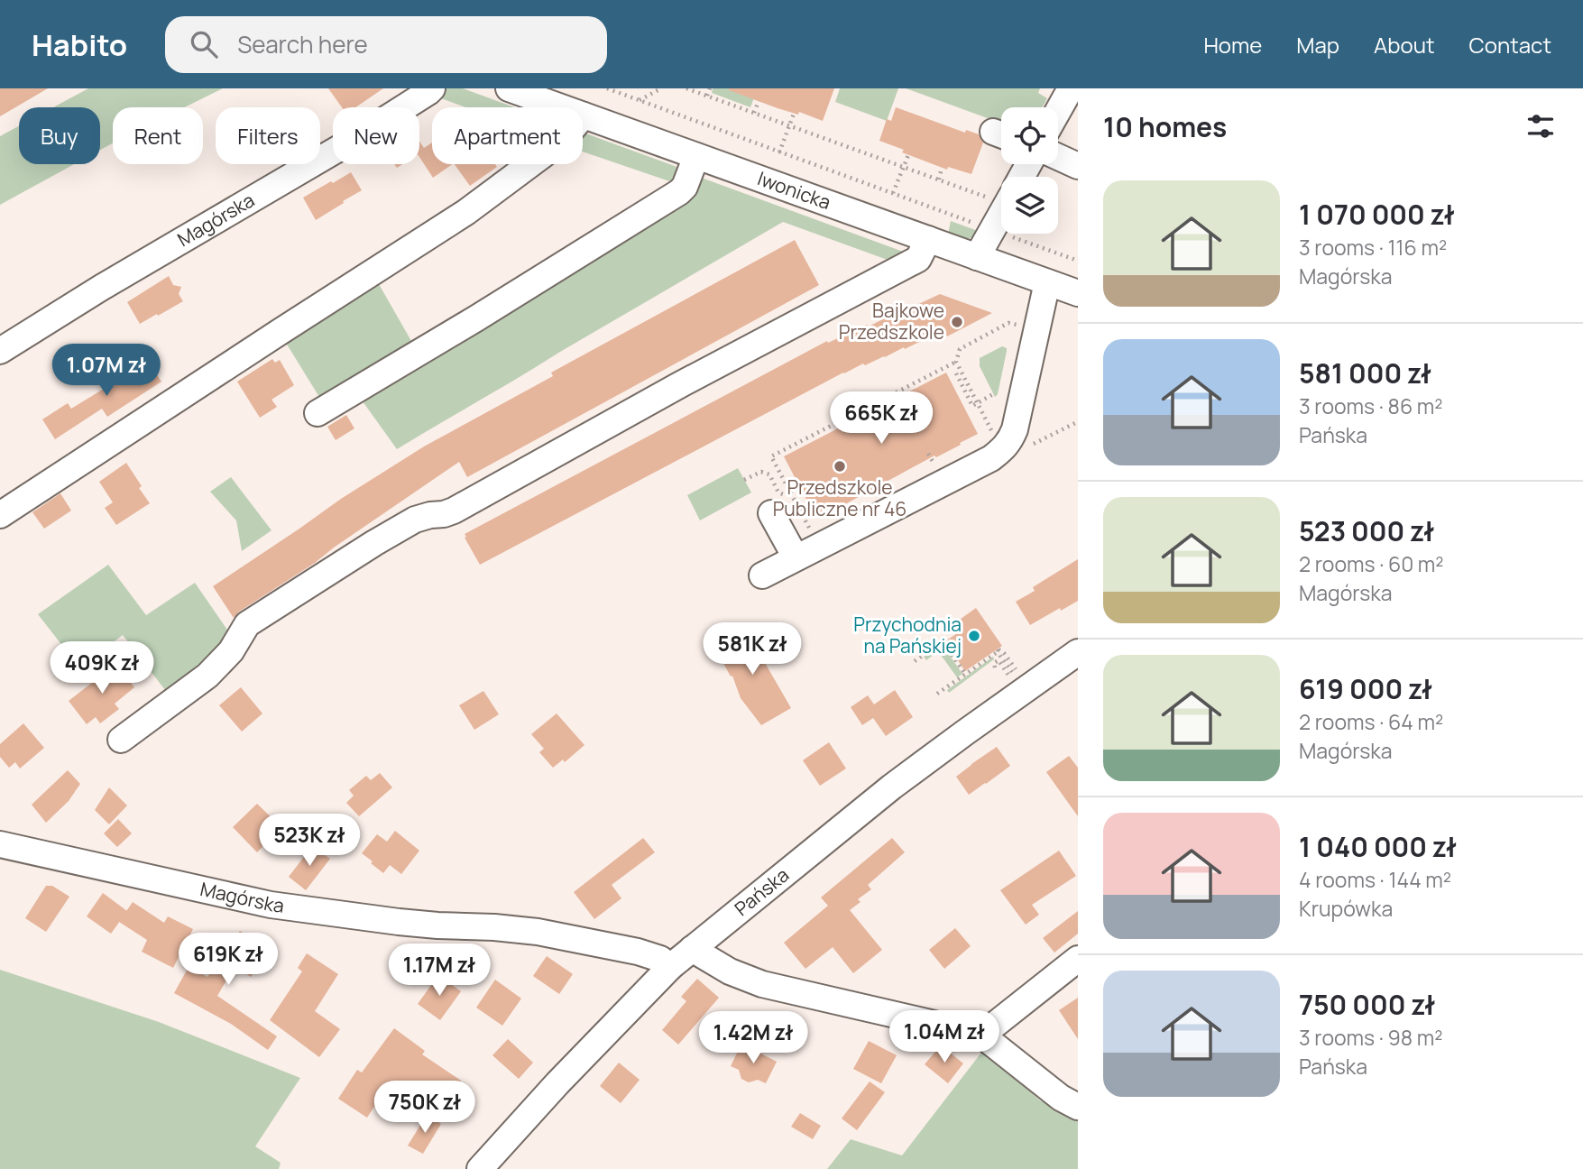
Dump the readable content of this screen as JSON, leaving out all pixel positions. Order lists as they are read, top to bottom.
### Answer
{
  "streets": {
    "street": ["Iwonicka", "Magórska", "Pańska"]
  },
  "crossings": [
    ["Magórska", "Pańska"]
  ],
  "places": ["Bajkowe Przedszkole", "Przedszkole Publiczne nr 46", "Przychodnia na Pańskiej"],
  "page": {
    "header": "Habito",
    "search": "Search here",
    "nav": [
      "Home",
      "Map",
      "About",
      "Contact"
    ],
    "heading": "10 homes",
    "chip": [
      "Buy",
      "Rent",
      "Filters",
      "New",
      "Apartment"
    ],
    "list": [
      {
        "name": "1 070 000 zł",
        "note": "3 rooms · 116 m² · Magórska"
      },
      {
        "name": "581 000 zł",
        "note": "3 rooms · 86 m² · Pańska"
      },
      {
        "name": "523 000 zł",
        "note": "2 rooms · 60 m² · Magórska"
      },
      {
        "name": "619 000 zł",
        "note": "2 rooms · 64 m² · Magórska"
      },
      {
        "name": "1 040 000 zł",
        "note": "4 rooms · 144 m² · Krupówka"
      },
      {
        "name": "750 000 zł",
        "note": "3 rooms · 98 m² · Pańska"
      }
    ],
    "price": [
      "1.07M zł",
      "665K zł",
      "581K zł",
      "409K zł",
      "523K zł",
      "619K zł",
      "1.17M zł",
      "1.04M zł",
      "1.42M zł",
      "750K zł"
    ]
  }
}
